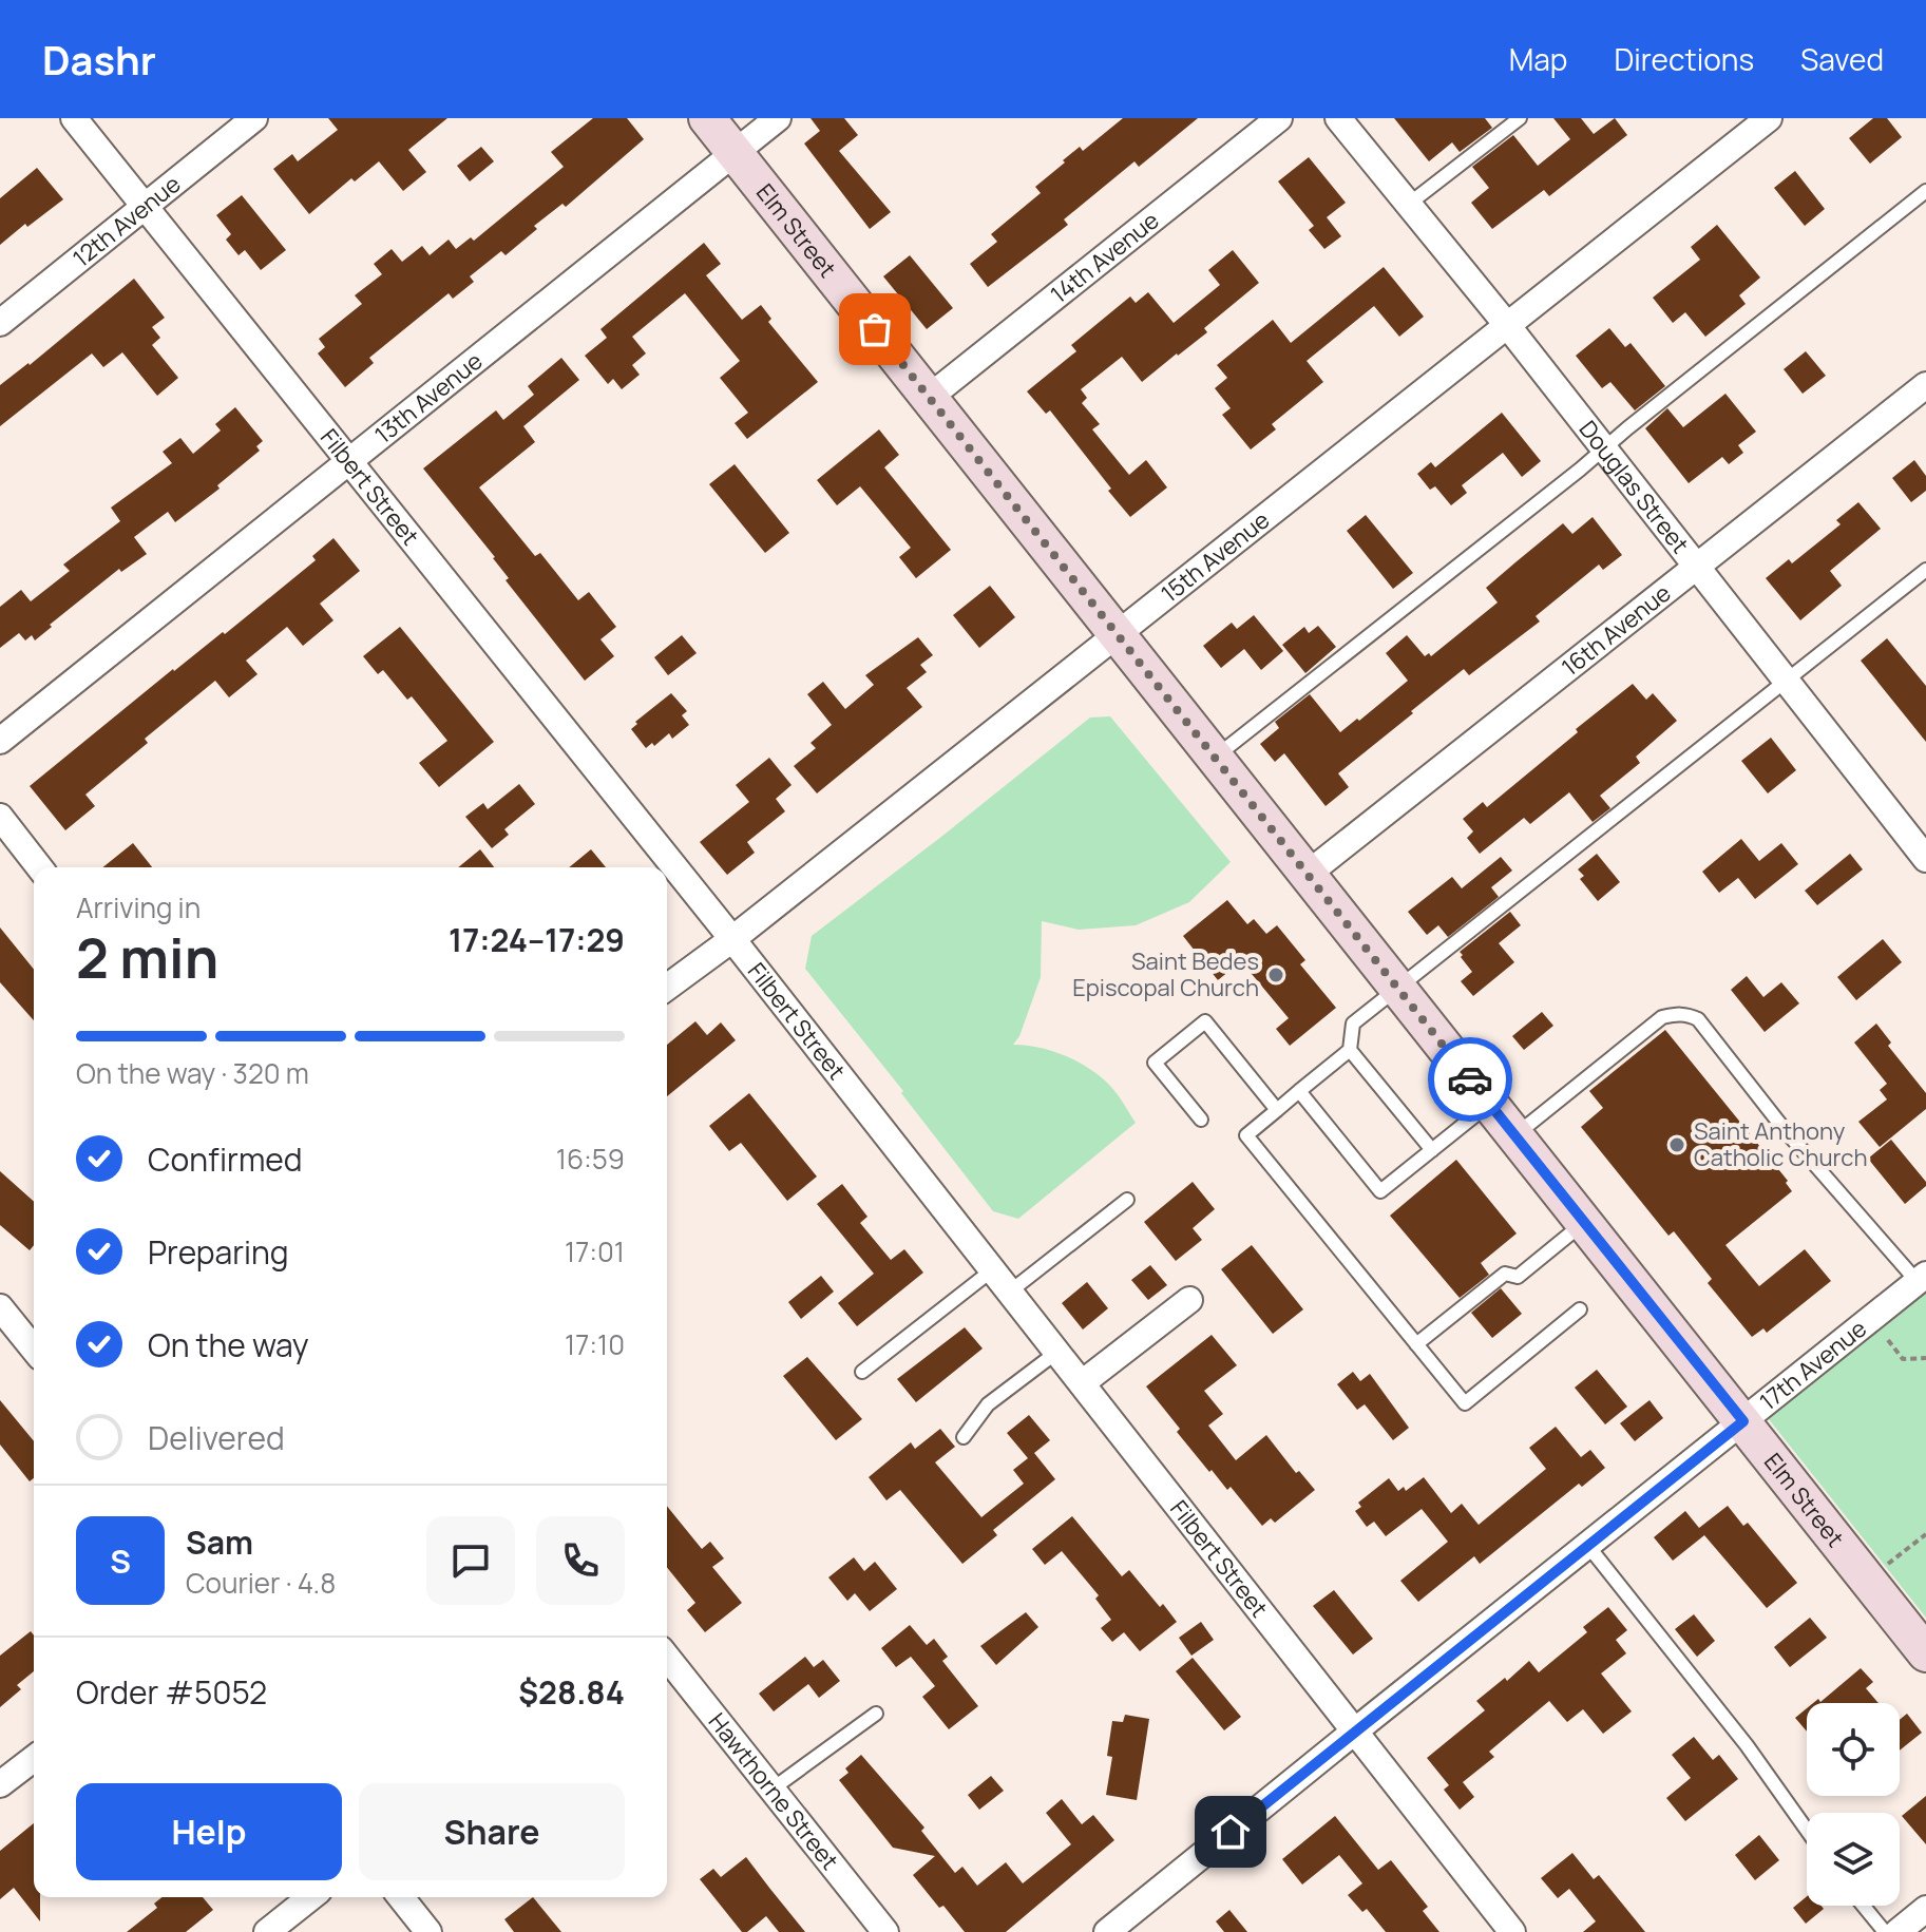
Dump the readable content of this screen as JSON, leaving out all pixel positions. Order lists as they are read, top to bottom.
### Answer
{
  "streets": {
    "street": [
      "12th Avenue",
      "Elm Street",
      "14th Avenue",
      "13th Avenue",
      "Douglas Street",
      "Filbert Street",
      "15th Avenue",
      "16th Avenue",
      "17th Avenue",
      "Hawthorne Street"
    ]
  },
  "crossings": [
    ["12th Avenue", "Filbert Street"],
    ["Elm Street", "14th Avenue"],
    ["Elm Street", "13th Avenue"],
    ["Elm Street", "15th Avenue"],
    ["Elm Street", "16th Avenue"],
    ["Elm Street", "17th Avenue"],
    ["13th Avenue", "Filbert Street"],
    ["Douglas Street", "15th Avenue"],
    ["Douglas Street", "16th Avenue"],
    ["Filbert Street", "15th Avenue"],
    ["Filbert Street", "17th Avenue"]
  ],
  "places": ["Saint Bedes Episcopal Church", "Saint Anthony Catholic Church"],
  "page": {
    "header": "Dashr",
    "nav": ["Map", "Directions", "Saved"],
    "heading": ["2 min", "Arriving in", "17:24–17:29"],
    "panel": [
      "Sam",
      "Courier · 4.8",
      "Order #5052",
      "$28.84"
    ],
    "bar": "On the way · 320 m",
    "list": [
      ["Confirmed", "16:59"],
      ["Preparing", "17:01"],
      ["On the way", "17:10"],
      "Delivered"
    ],
    "round": "S",
    "buttons": ["Help", "Share"]
  }
}
